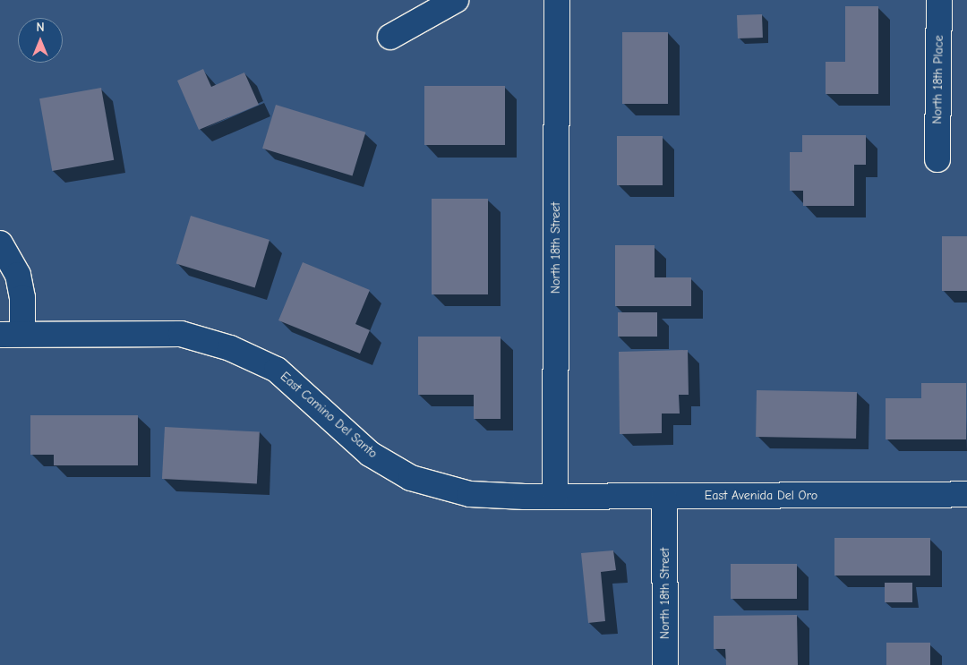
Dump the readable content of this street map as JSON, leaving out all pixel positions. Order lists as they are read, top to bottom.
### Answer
{
  "streets": {
    "street": [
      "North 18th Place",
      "North 18th Street",
      "East Camino Del Santo",
      "East Avenida Del Oro"
    ]
  },
  "crossings": [
    ["North 18th Street", "East Camino Del Santo"],
    ["North 18th Street", "East Avenida Del Oro"],
    ["East Camino Del Santo", "East Avenida Del Oro"]
  ],
  "north": "top"
}
